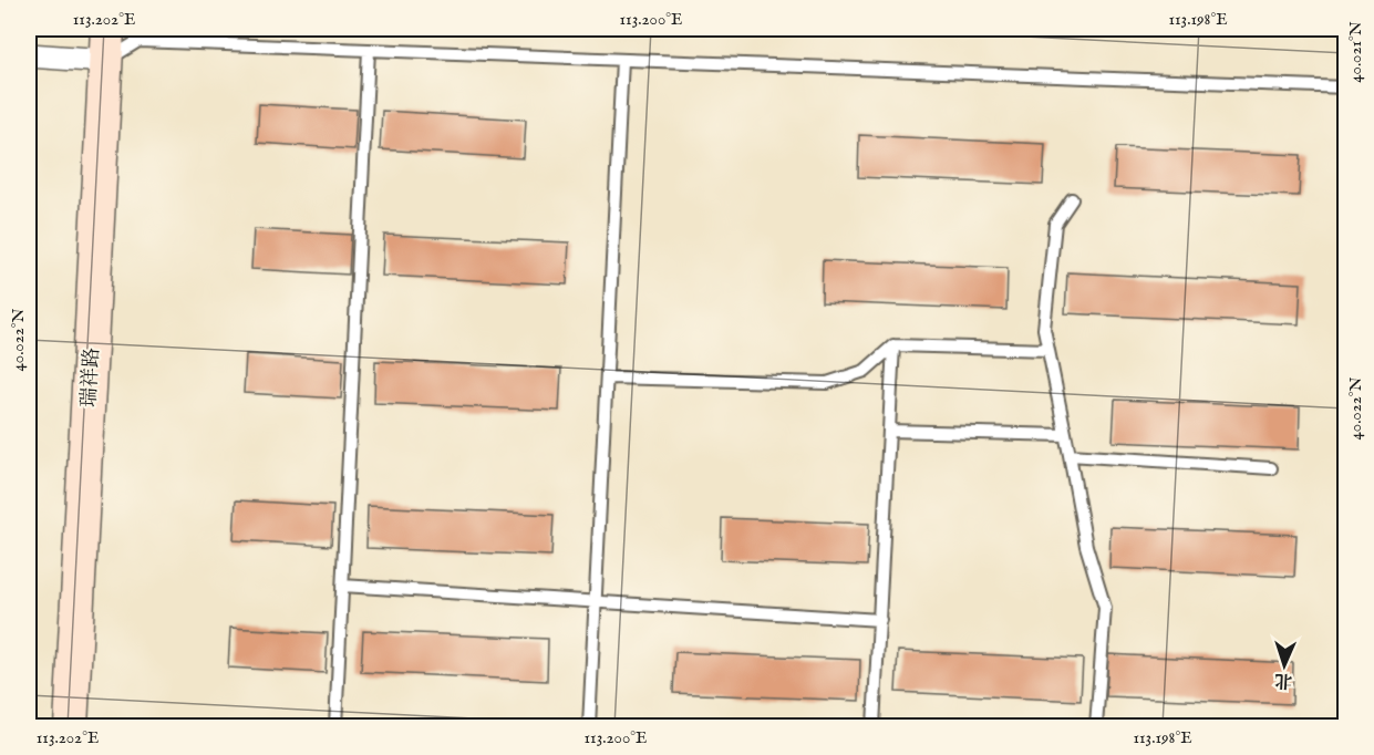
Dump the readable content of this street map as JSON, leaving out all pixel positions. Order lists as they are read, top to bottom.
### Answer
{
  "streets": {
    "street": ["瑞祥路"]
  },
  "north": "bottom",
  "coordinates": [
    "113.202°E",
    "113.200°E",
    "113.198°E",
    "40.021°N",
    "40.022°N"
  ]
}
